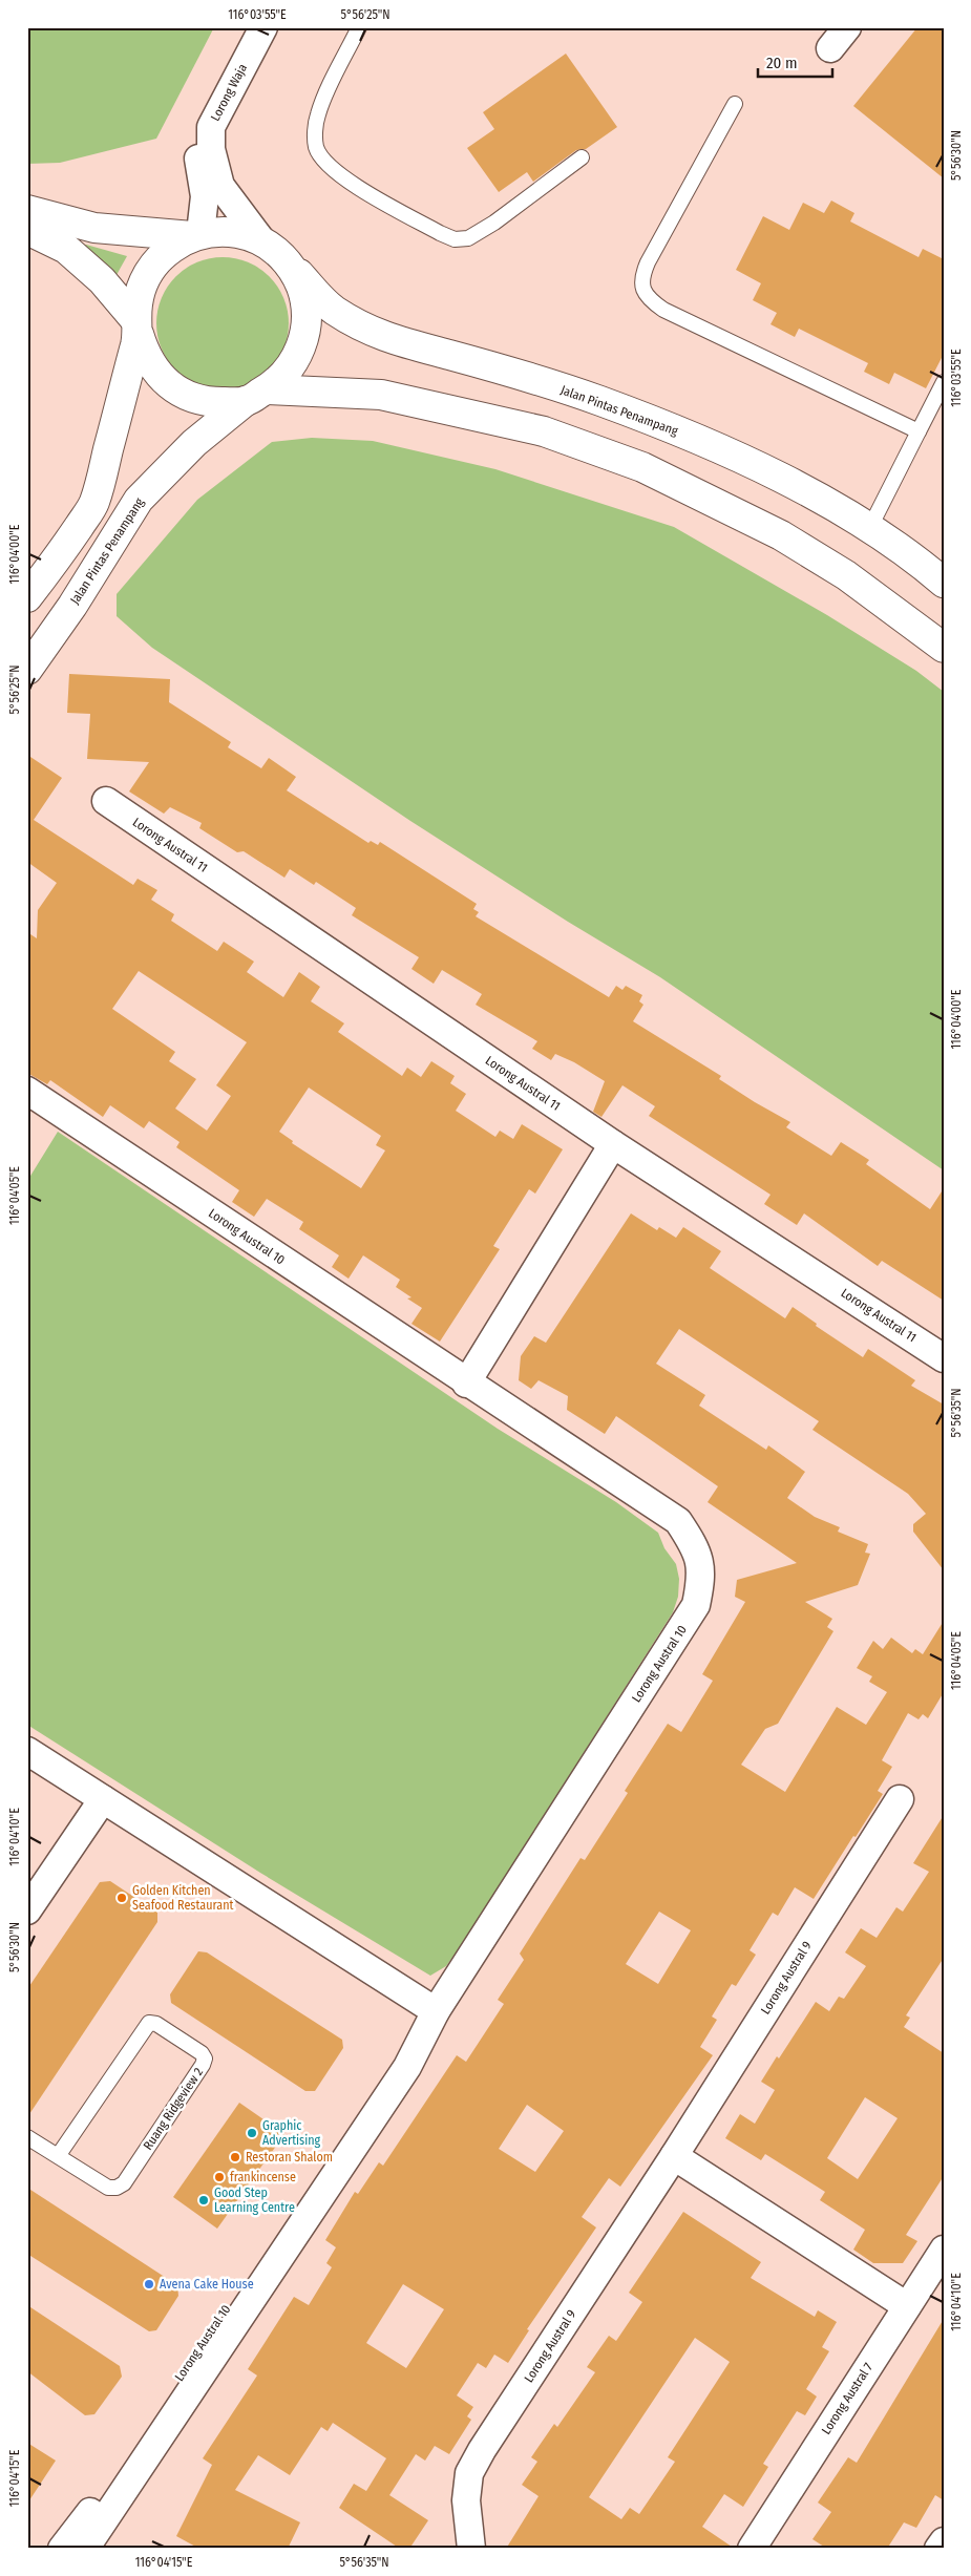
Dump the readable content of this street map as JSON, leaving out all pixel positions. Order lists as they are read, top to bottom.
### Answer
{
  "streets": {
    "main road": ["Jalan Pintas Penampang"],
    "street": [
      "Lorong Waja",
      "Lorong Austral 11",
      "Lorong Austral 10",
      "Lorong Austral 9",
      "Lorong Austral 7"
    ],
    "lane": ["Ruang Ridgeview 2"]
  },
  "crossings": [
    ["Lorong Waja", "Jalan Pintas Penampang"]
  ],
  "places": [
    "Golden Kitchen Seafood Restaurant",
    "Graphic Advertising",
    "Restoran Shalom",
    "frankincense",
    "Good Step Learning Centre",
    "Avena Cake House"
  ],
  "scale_bar": "20 m",
  "coordinates": [
    "116°03'55\"E",
    "5°56'25\"N",
    "5°56'30\"N",
    "116°04'00\"E",
    "116°04'05\"E",
    "5°56'35\"N",
    "116°04'10\"E",
    "116°04'15\"E"
  ]
}
